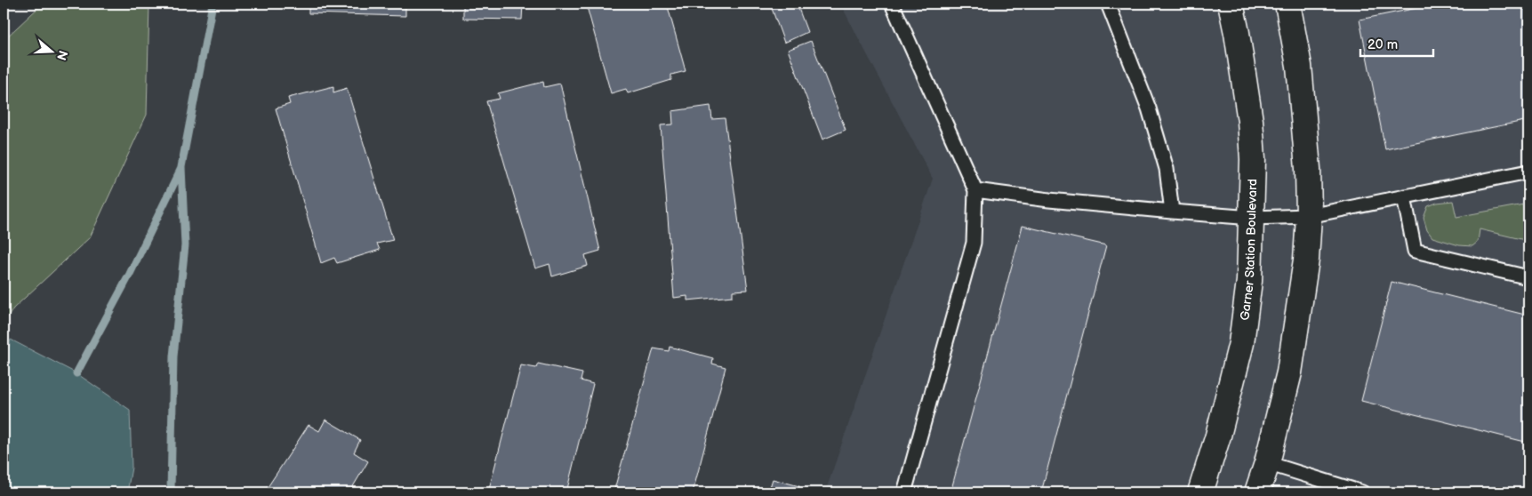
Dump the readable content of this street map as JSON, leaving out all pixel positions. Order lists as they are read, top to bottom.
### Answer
{
  "streets": {
    "street": ["Garner Station Boulevard"]
  },
  "scale_bar": "20 m",
  "north": "right"
}
